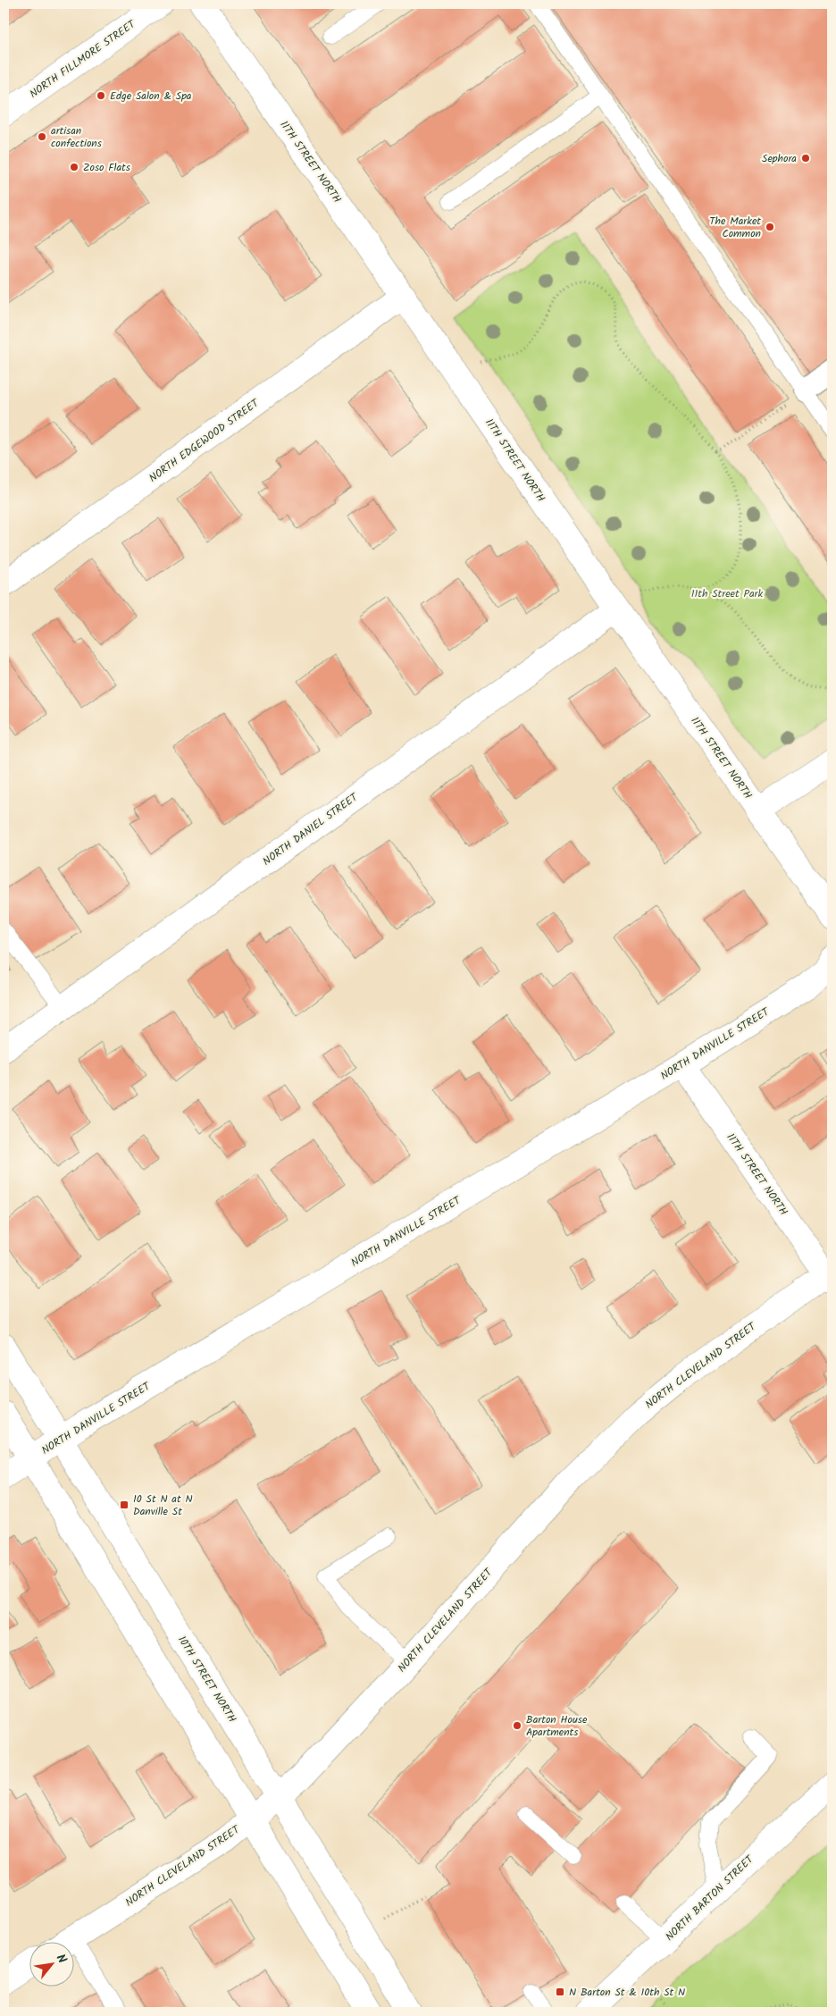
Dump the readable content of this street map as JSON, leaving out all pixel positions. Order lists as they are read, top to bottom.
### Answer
{
  "streets": {
    "street": [
      "NORTH FILLMORE STREET",
      "11TH STREET NORTH",
      "NORTH EDGEWOOD STREET",
      "NORTH DANIEL STREET",
      "NORTH DANVILLE STREET",
      "NORTH CLEVELAND STREET",
      "10TH STREET NORTH",
      "NORTH BARTON STREET"
    ]
  },
  "crossings": [
    ["11TH STREET NORTH", "NORTH EDGEWOOD STREET"],
    ["11TH STREET NORTH", "NORTH DANIEL STREET"],
    ["11TH STREET NORTH", "NORTH DANVILLE STREET"],
    ["11TH STREET NORTH", "NORTH CLEVELAND STREET"],
    ["NORTH DANVILLE STREET", "10TH STREET NORTH"],
    ["NORTH CLEVELAND STREET", "10TH STREET NORTH"]
  ],
  "parks": ["11th Street Park"],
  "places": {
    "other": [
      "Edge Salon & Spa",
      "artisan confections",
      "Sephora",
      "Zoso Flats",
      "The Market Common",
      "Barton House Apartments"
    ],
    "transit": ["10 St N at N Danville St", "N Barton St & 10th St N"]
  },
  "north": "top right"
}
